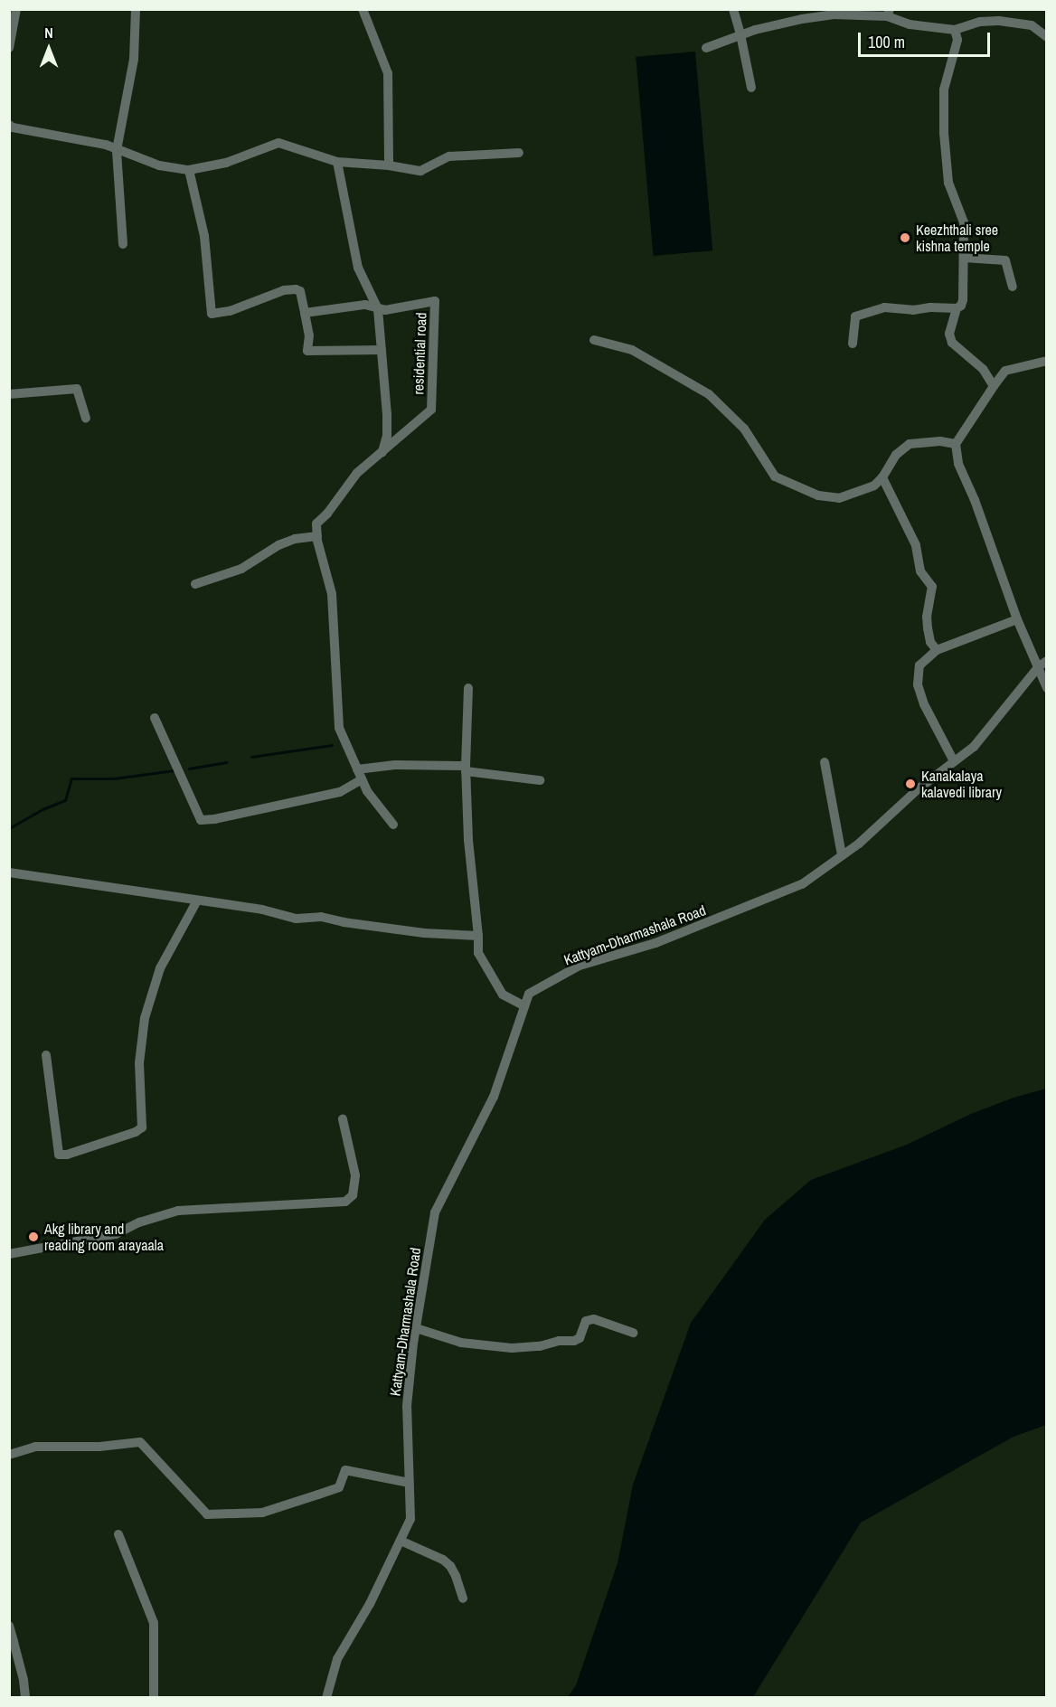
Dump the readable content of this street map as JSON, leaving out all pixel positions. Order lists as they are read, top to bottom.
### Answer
{
  "streets": {
    "street": ["residential road", "Kattyam-Dharmashala Road"]
  },
  "places": ["Keezhthali sree kishna temple", "Kanakalaya kalavedi library", "Akg library and reading room arayaala"],
  "scale_bar": "100 m",
  "north": "top"
}
